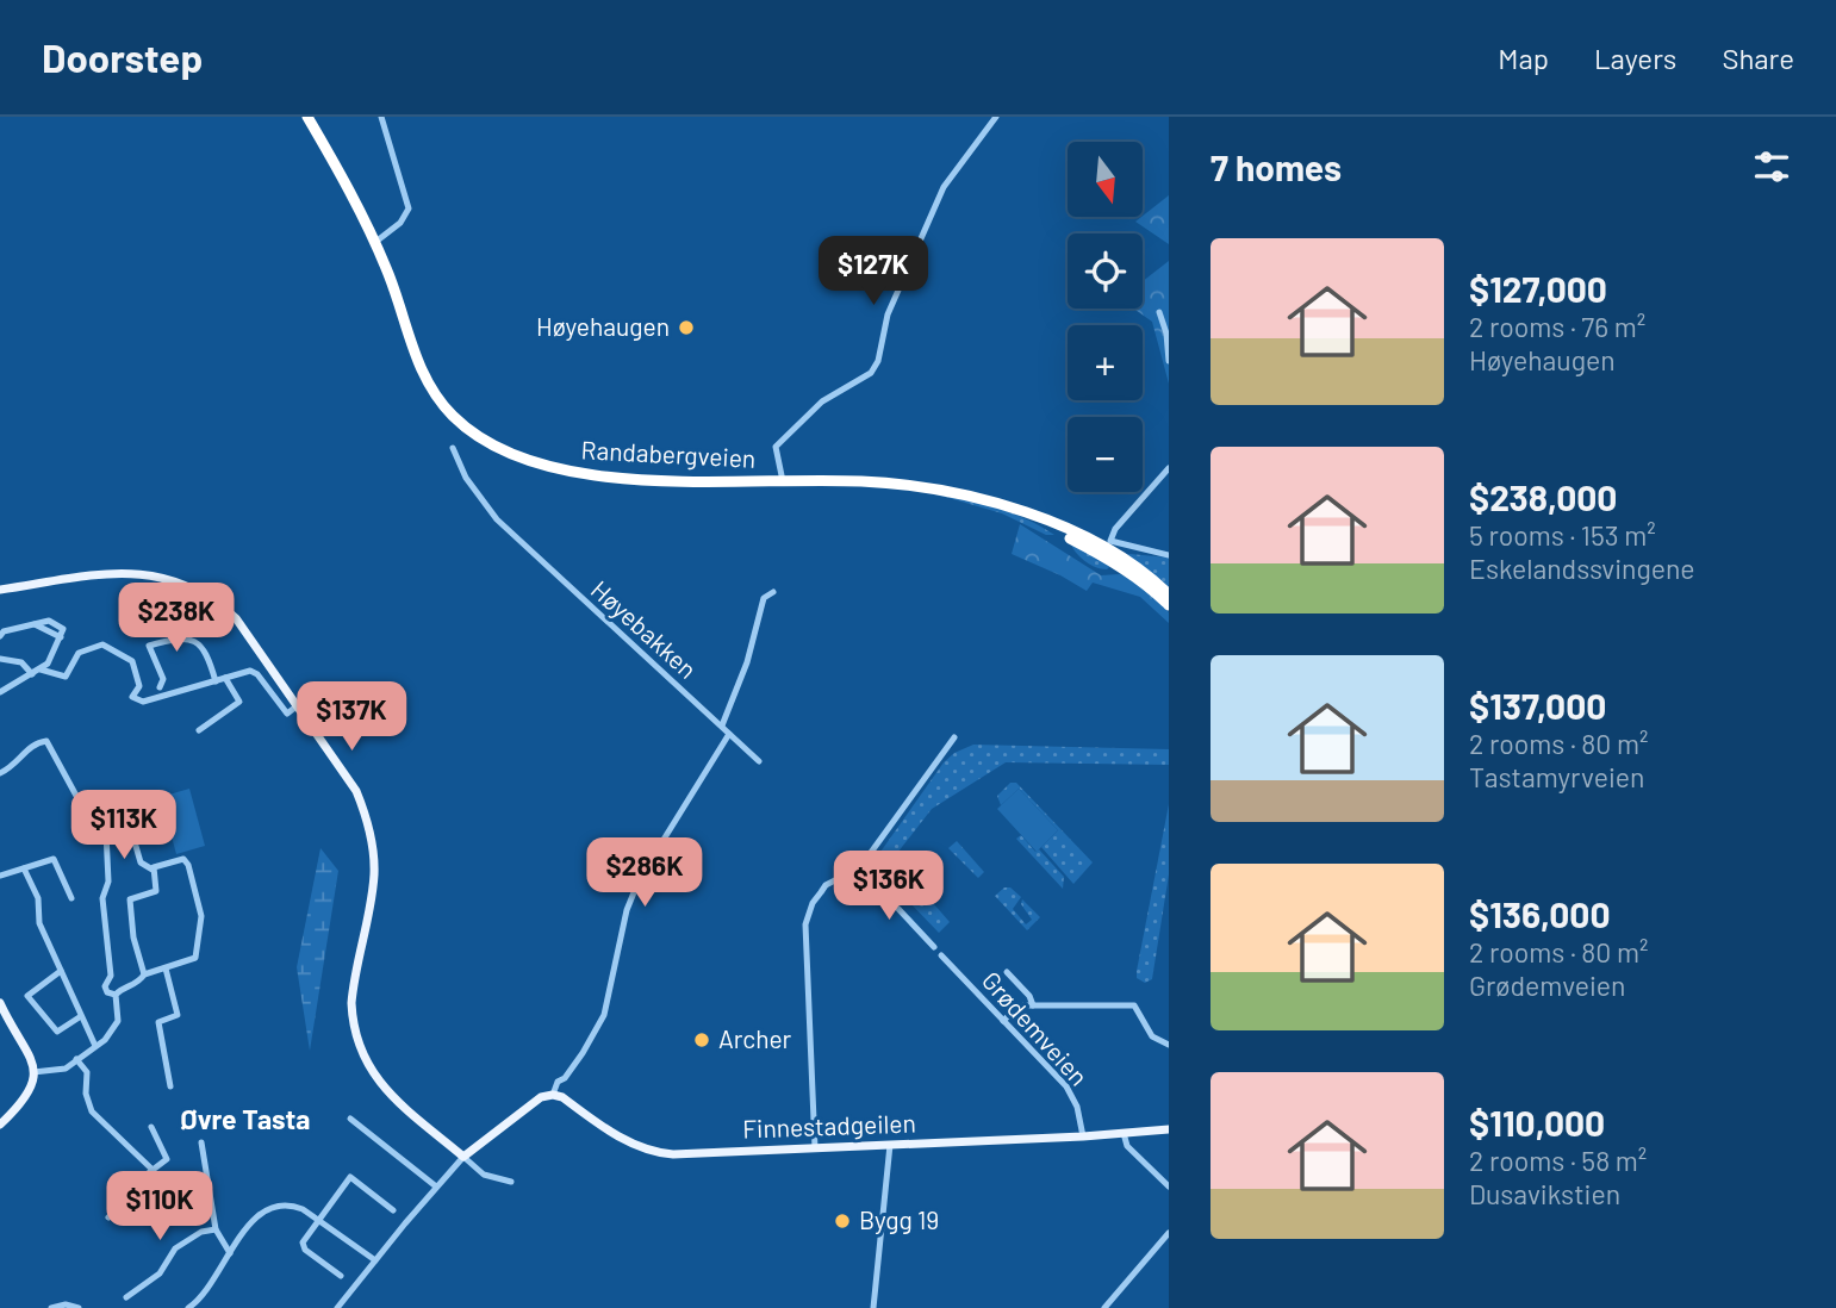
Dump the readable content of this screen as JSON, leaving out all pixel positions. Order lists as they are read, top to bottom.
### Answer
{
  "streets": {
    "highway": ["Randabergveien"],
    "main road": ["Finnestadgeilen"],
    "street": ["Høyebakken", "Grødemveien"]
  },
  "crossings": [
    ["Grødemveien", "Finnestadgeilen"]
  ],
  "districts": ["Øvre Tasta"],
  "places": ["Høyehaugen", "Archer", "Bygg 19"],
  "north": "bottom",
  "page": {
    "header": "Doorstep",
    "nav": ["Map", "Layers", "Share"],
    "heading": "7 homes",
    "map_buttons": ["+", "−"],
    "list": [
      {
        "name": "$127,000",
        "note": "2 rooms · 76 m² · Høyehaugen"
      },
      {
        "name": "$238,000",
        "note": "5 rooms · 153 m² · Eskelandssvingene"
      },
      {
        "name": "$137,000",
        "note": "2 rooms · 80 m² · Tastamyrveien"
      },
      {
        "name": "$136,000",
        "note": "2 rooms · 80 m² · Grødemveien"
      },
      {
        "name": "$110,000",
        "note": "2 rooms · 58 m² · Dusavikstien"
      }
    ],
    "price": [
      "$127K",
      "$238K",
      "$137K",
      "$113K",
      "$286K",
      "$136K",
      "$110K"
    ]
  }
}
